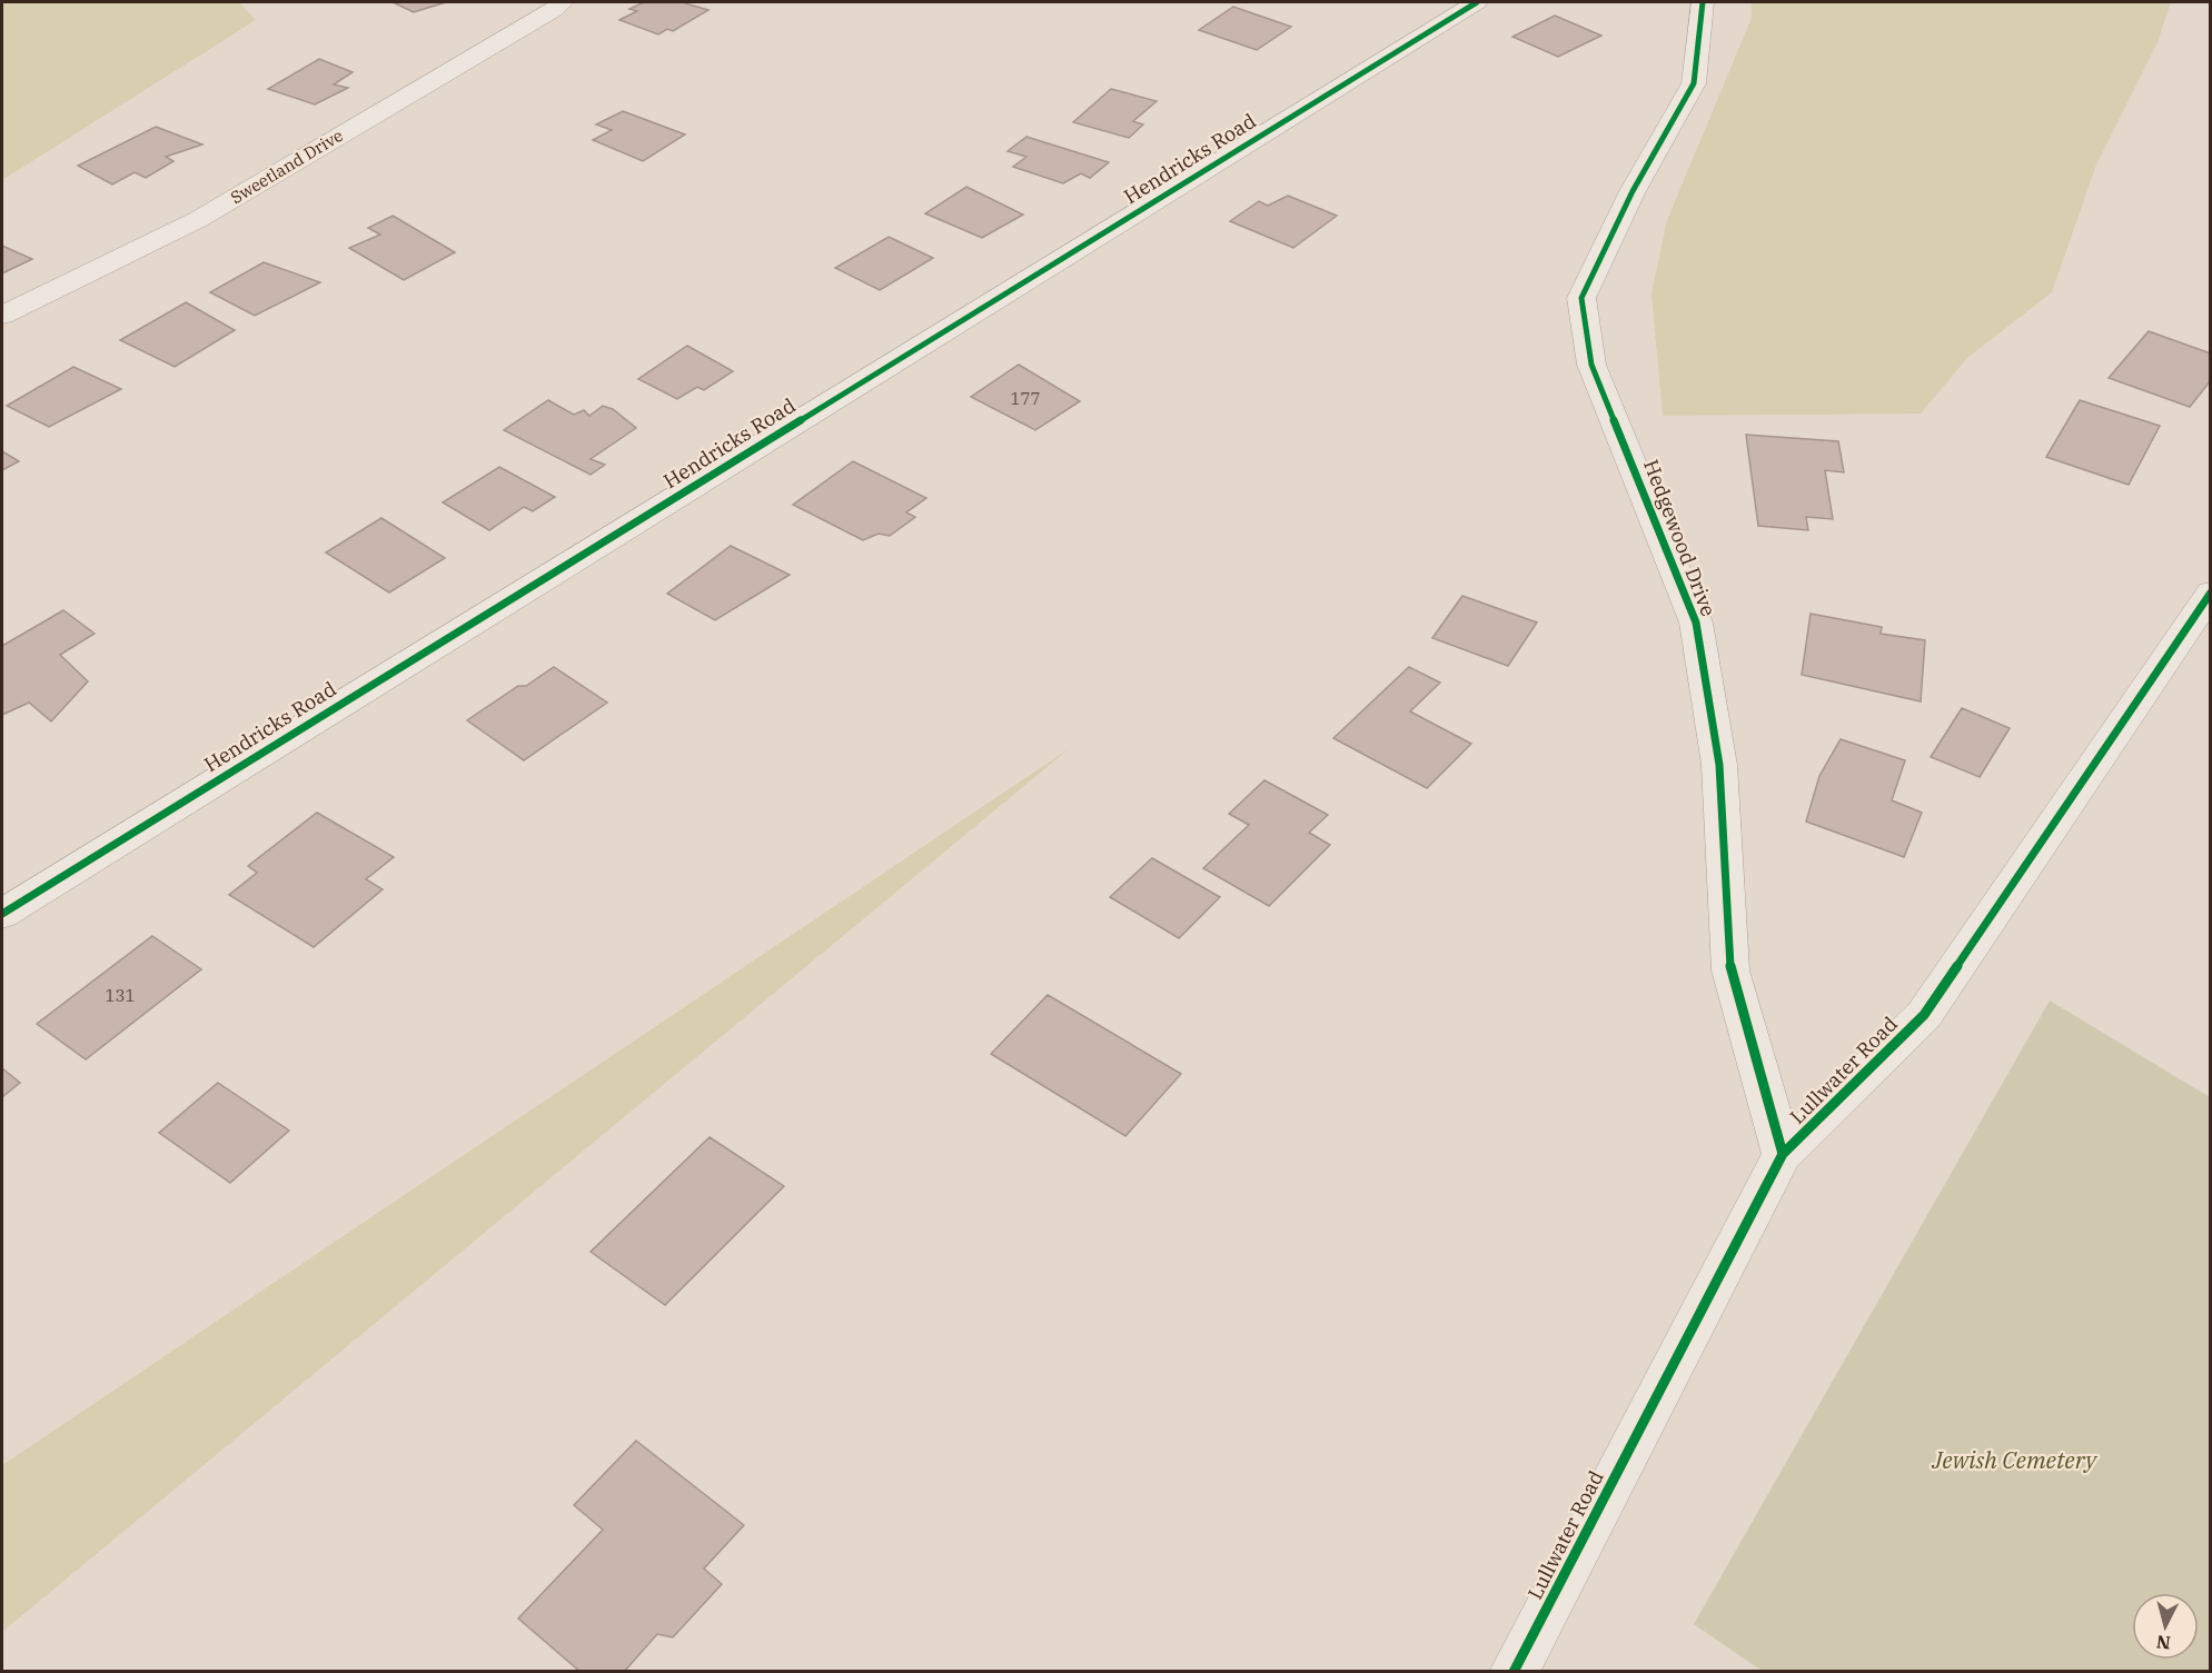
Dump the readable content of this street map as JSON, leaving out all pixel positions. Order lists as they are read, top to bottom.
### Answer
{
  "streets": {
    "street": [
      "Hendricks Road",
      "Sweetland Drive",
      "Hedgewood Drive",
      "Lullwater Road"
    ]
  },
  "crossings": [
    ["Hedgewood Drive", "Lullwater Road"]
  ],
  "parks": ["Jewish Cemetery"],
  "house_numbers": ["177", "131"],
  "north": "bottom"
}
